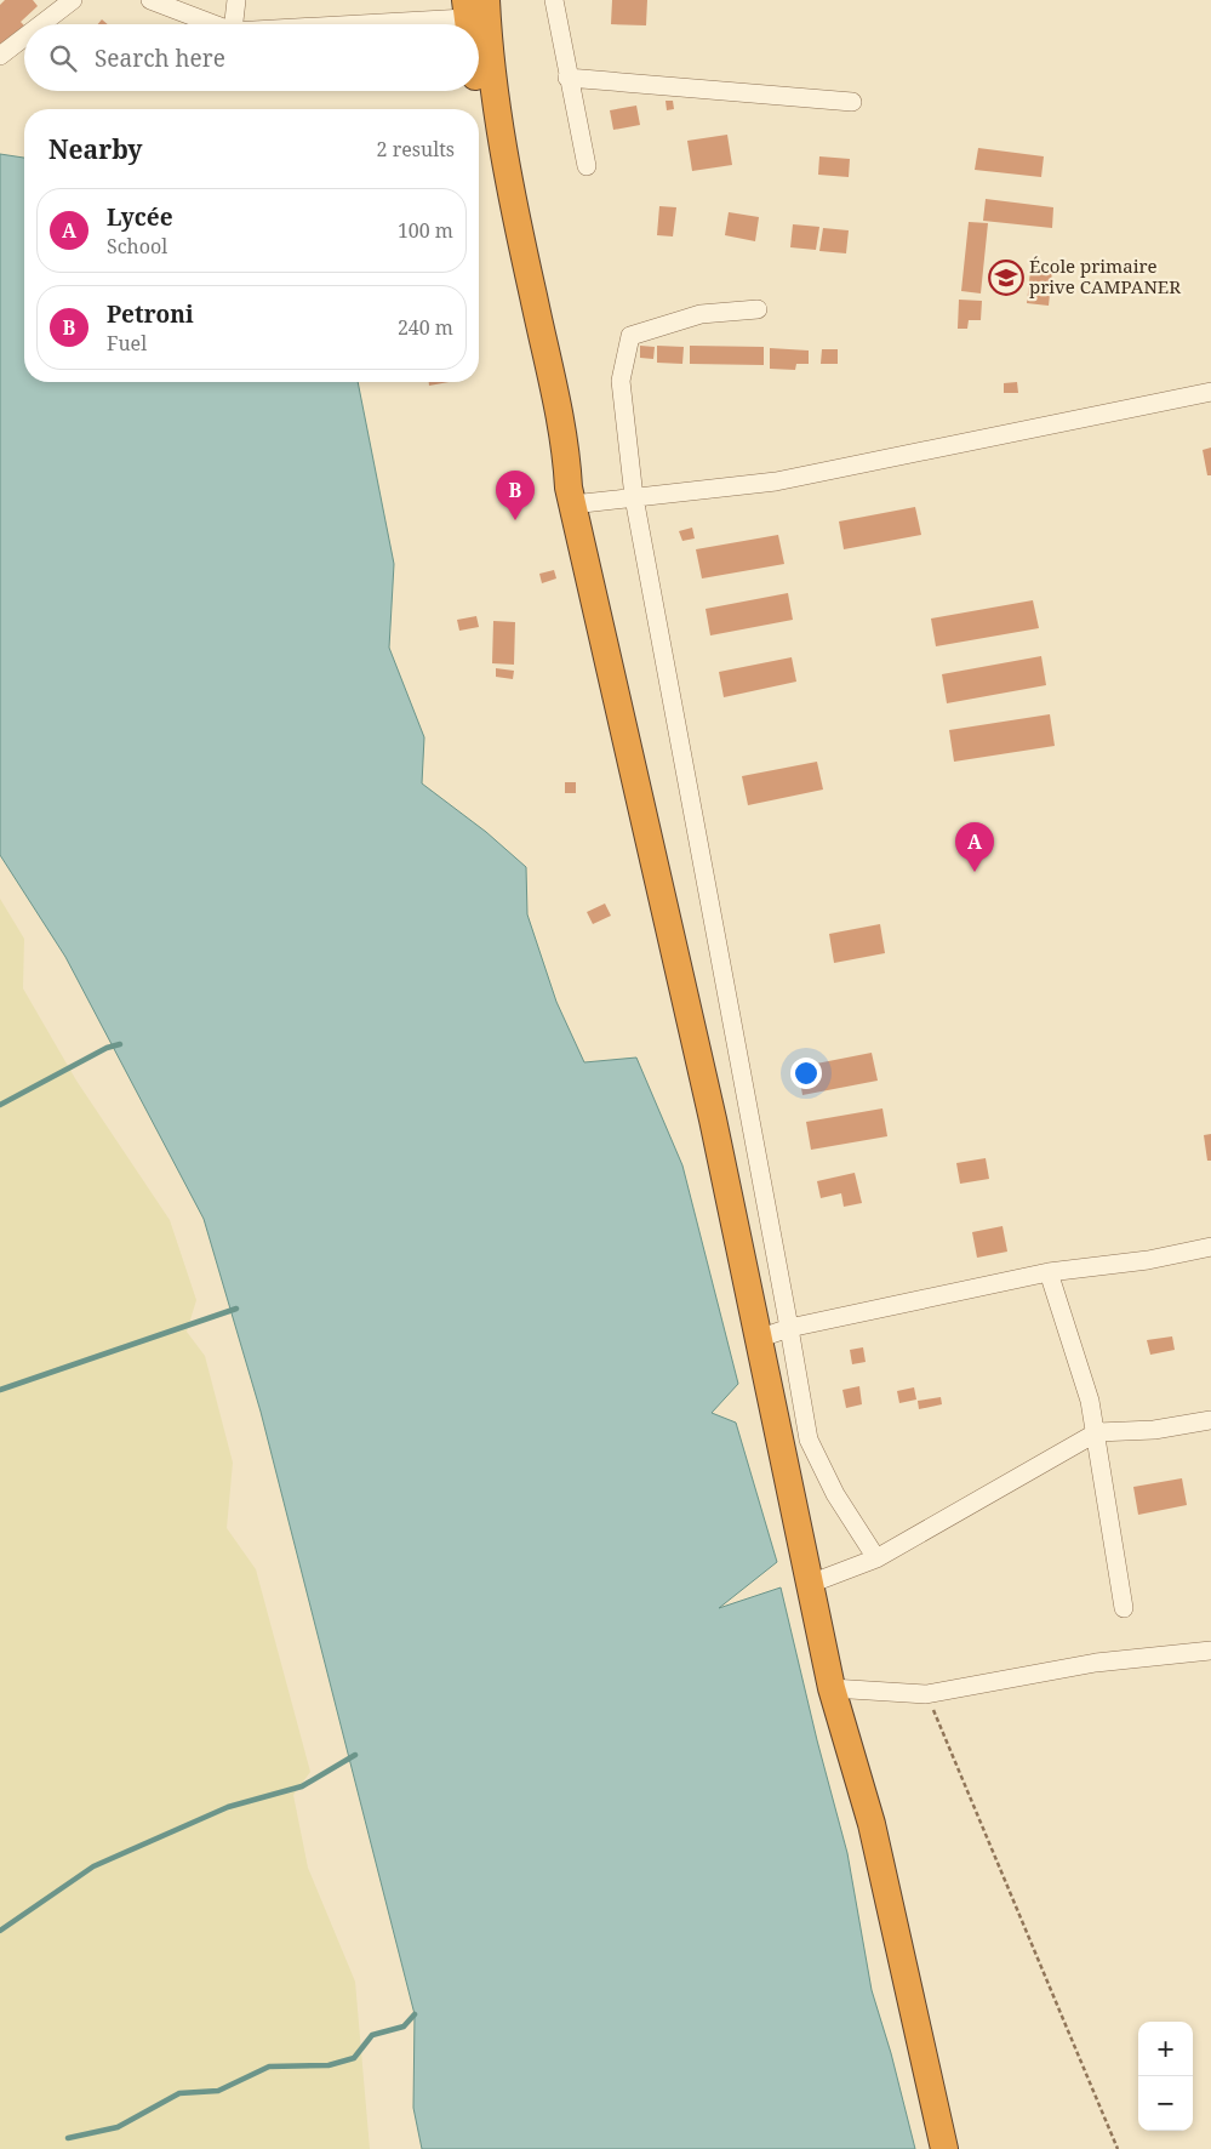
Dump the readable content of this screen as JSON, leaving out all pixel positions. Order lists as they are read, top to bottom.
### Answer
{
  "places": {
    "school or university": ["École primaire prive CAMPANER"]
  },
  "page": {
    "search": "Search here",
    "heading": ["Nearby", "2 results"],
    "list": [
      {
        "mark": "A",
        "name": "Lycée",
        "note": "School",
        "value": "100 m"
      },
      {
        "mark": "B",
        "name": "Petroni",
        "note": "Fuel",
        "value": "240 m"
      }
    ],
    "pins": ["B", "A"],
    "map_buttons": ["+", "−"]
  }
}
